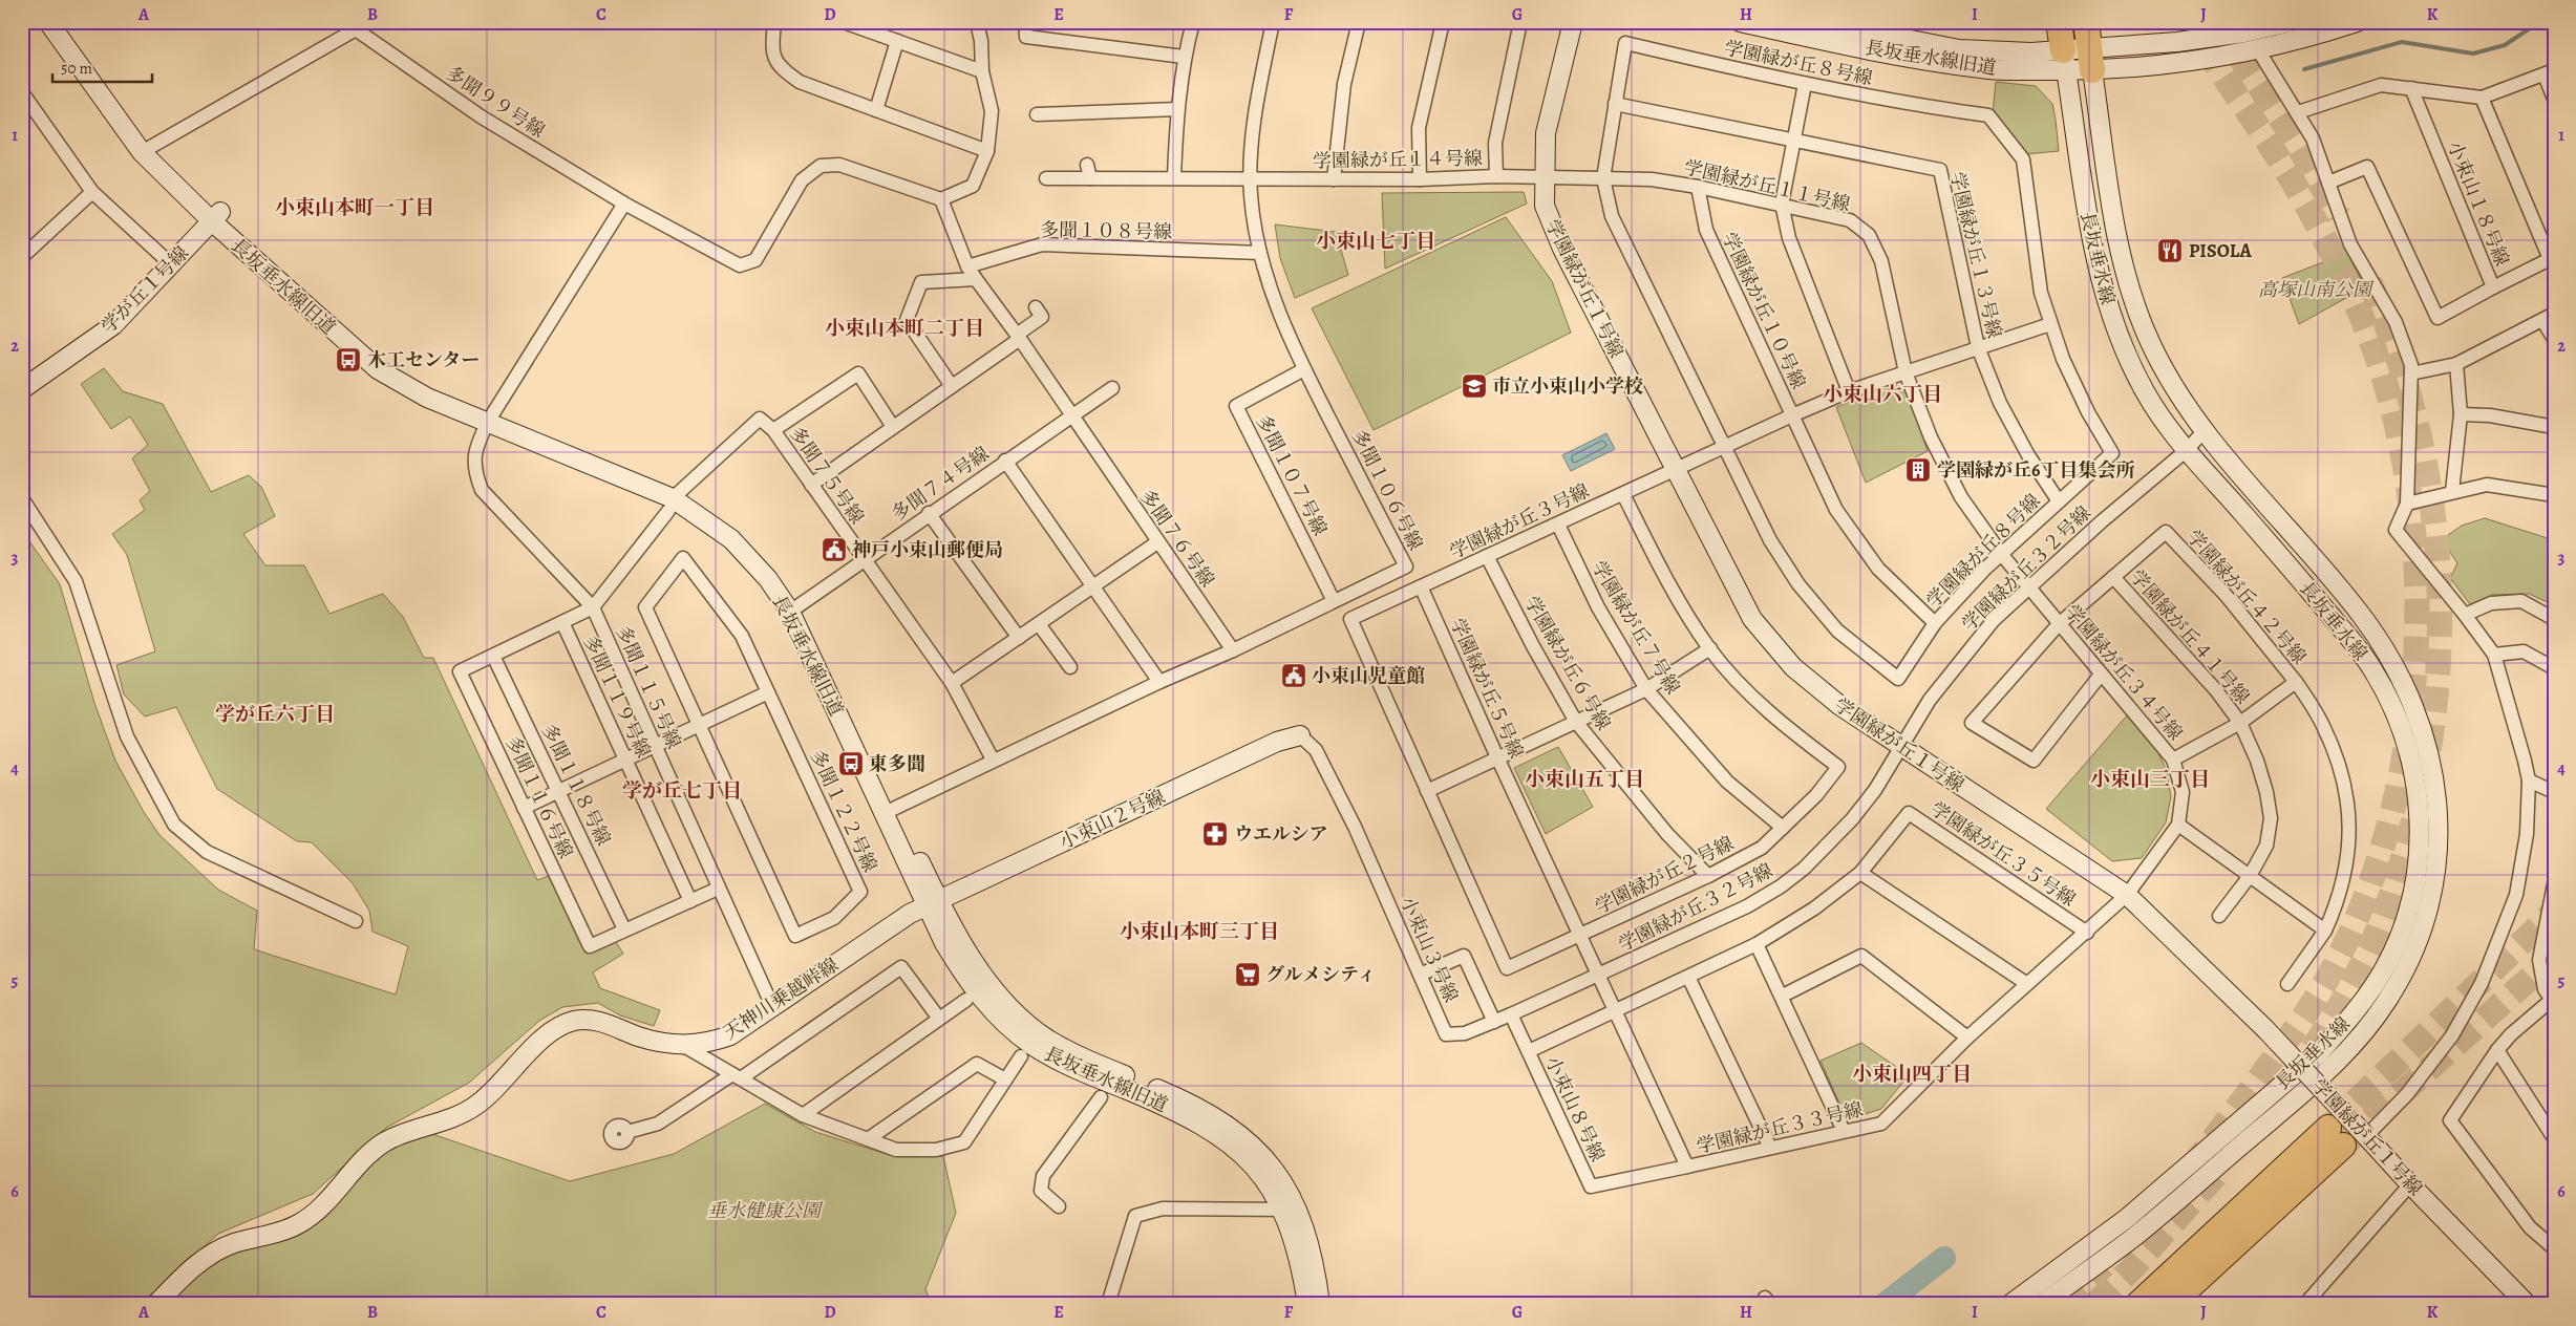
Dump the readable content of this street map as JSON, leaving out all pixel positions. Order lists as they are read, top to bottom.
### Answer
{
  "streets": {
    "street": [
      "長坂垂水線旧道",
      "学園緑が丘８号線",
      "多聞９９号線",
      "学園緑が丘１４号線",
      "学園緑が丘１１号線",
      "小束山１８号線",
      "多聞１０８号線",
      "学園緑が丘１３号線",
      "長坂垂水線",
      "学園緑が丘１号線",
      "学が丘１号線",
      "学園緑が丘１０号線",
      "多聞７５号線",
      "多聞１０７号線",
      "多聞７４号線",
      "多聞１０６号線",
      "学園緑が丘３号線",
      "多聞７６号線",
      "学園緑が丘３２号線",
      "学園緑が丘４２号線",
      "学園緑が丘７号線",
      "学園緑が丘４１号線",
      "学園緑が丘６号線",
      "学園緑が丘３４号線",
      "多聞１１５号線",
      "学園緑が丘５号線",
      "多聞１１９号線",
      "多聞１１８号線",
      "多聞１１６号線",
      "多聞１２２号線",
      "小束山２号線",
      "学園緑が丘３５号線",
      "学園緑が丘２号線",
      "小束山３号線",
      "天神川乗越峠線",
      "小束山８号線",
      "学園緑が丘３３号線"
    ]
  },
  "crossings": [
    ["長坂垂水線旧道", "多聞９９号線"],
    ["長坂垂水線旧道", "長坂垂水線"],
    ["長坂垂水線旧道", "学が丘１号線"],
    ["長坂垂水線旧道", "多聞７５号線"],
    ["長坂垂水線旧道", "多聞７４号線"],
    ["長坂垂水線旧道", "多聞１１５号線"],
    ["長坂垂水線旧道", "小束山２号線"],
    ["長坂垂水線旧道", "天神川乗越峠線"],
    ["学園緑が丘８号線", "学園緑が丘１１号線"],
    ["学園緑が丘８号線", "学園緑が丘１３号線"],
    ["学園緑が丘８号線", "学園緑が丘１０号線"],
    ["学園緑が丘８号線", "学園緑が丘３号線"],
    ["多聞９９号線", "多聞１１５号線"],
    ["学園緑が丘１４号線", "学園緑が丘１１号線"],
    ["学園緑が丘１４号線", "学園緑が丘１号線"],
    ["学園緑が丘１４号線", "多聞１０６号線"],
    ["学園緑が丘１１号線", "学園緑が丘１号線"],
    ["学園緑が丘１１号線", "学園緑が丘１０号線"],
    ["学園緑が丘１１号線", "学園緑が丘３号線"],
    ["学園緑が丘１１号線", "学園緑が丘３２号線"],
    ["学園緑が丘１１号線", "学園緑が丘３４号線"],
    ["多聞１０８号線", "多聞１０６号線"],
    ["学園緑が丘１３号線", "学園緑が丘３号線"],
    ["長坂垂水線", "学園緑が丘３２号線"],
    ["学園緑が丘１号線", "学園緑が丘３号線"],
    ["学園緑が丘１号線", "学園緑が丘３２号線"],
    ["学園緑が丘１号線", "学園緑が丘３４号線"],
    ["学園緑が丘１号線", "学園緑が丘３３号線"],
    ["学園緑が丘１０号線", "学園緑が丘３号線"],
    ["多聞７５号線", "多聞７４号線"],
    ["多聞１０７号線", "多聞１０６号線"],
    ["多聞７４号線", "多聞７６号線"],
    ["多聞１０６号線", "多聞７６号線"],
    ["学園緑が丘３号線", "学園緑が丘７号線"],
    ["学園緑が丘３号線", "学園緑が丘６号線"],
    ["学園緑が丘３号線", "学園緑が丘５号線"],
    ["学園緑が丘３号線", "学園緑が丘２号線"],
    ["学園緑が丘３２号線", "学園緑が丘３４号線"],
    ["学園緑が丘３２号線", "学園緑が丘５号線"],
    ["学園緑が丘３２号線", "小束山３号線"],
    ["学園緑が丘３２号線", "学園緑が丘３３号線"],
    ["学園緑が丘４２号線", "学園緑が丘４１号線"],
    ["学園緑が丘４２号線", "学園緑が丘３４号線"],
    ["学園緑が丘７号線", "学園緑が丘２号線"],
    ["学園緑が丘６号線", "学園緑が丘２号線"],
    ["学園緑が丘３４号線", "学園緑が丘３３号線"],
    ["多聞１１５号線", "多聞１１６号線"],
    ["多聞１１５号線", "天神川乗越峠線"],
    ["学園緑が丘５号線", "学園緑が丘２号線"],
    ["学園緑が丘５号線", "小束山３号線"],
    ["学園緑が丘５号線", "学園緑が丘３３号線"],
    ["多聞１１９号線", "多聞１１６号線"],
    ["多聞１１８号線", "多聞１１６号線"],
    ["小束山２号線", "小束山３号線"],
    ["小束山２号線", "天神川乗越峠線"],
    ["学園緑が丘３５号線", "小束山８号線"],
    ["学園緑が丘３５号線", "学園緑が丘３３号線"],
    ["小束山３号線", "小束山８号線"],
    ["小束山３号線", "学園緑が丘３３号線"],
    ["小束山８号線", "学園緑が丘３３号線"]
  ],
  "districts": [
    "小束山本町一丁目",
    "小束山七丁目",
    "小束山本町二丁目",
    "小束山六丁目",
    "学が丘六丁目",
    "小束山五丁目",
    "小束山三丁目",
    "学が丘七丁目",
    "小束山本町三丁目",
    "小束山四丁目"
  ],
  "parks": ["高塚山南公園", "垂水健康公園"],
  "places": {
    "restaurant": ["PISOLA"],
    "bus stop": ["木工センター", "東多聞"],
    "school or university": ["市立小束山小学校"],
    "building": ["学園緑が丘6丁目集会所"],
    "public building": ["神戸小束山郵便局", "小束山児童館"],
    "pharmacy": ["ウエルシア"],
    "supermarket": ["グルメシティ"]
  },
  "scale_bar": "50 m",
  "grid": {
    "columns": [
      "A",
      "B",
      "C",
      "D",
      "E",
      "F",
      "G",
      "H",
      "I",
      "J",
      "K"
    ],
    "rows": [
      "1",
      "2",
      "3",
      "4",
      "5",
      "6"
    ]
  }
}
